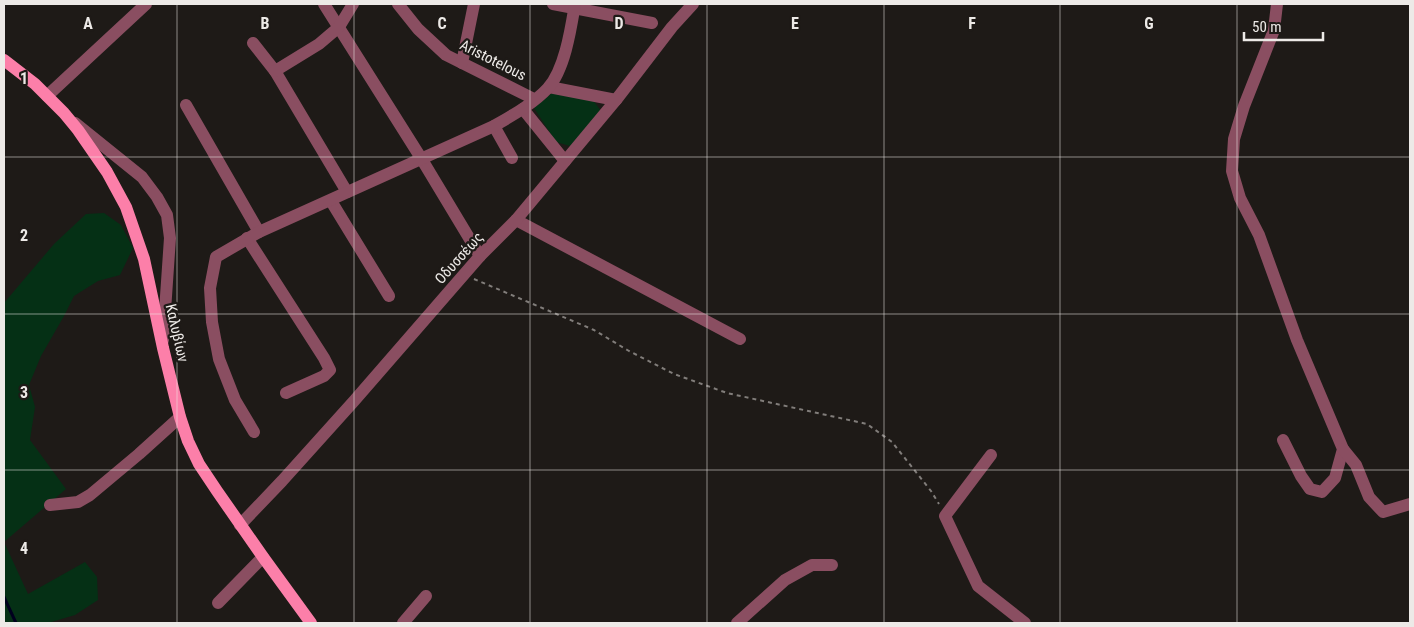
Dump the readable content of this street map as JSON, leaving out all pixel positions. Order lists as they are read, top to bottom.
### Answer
{
  "streets": {
    "main road": ["Καλυβίων"],
    "street": ["Aristotelous", "Οδυσσέως"]
  },
  "crossings": [
    ["Οδυσσέως", "Καλυβίων"]
  ],
  "scale_bar": "50 m",
  "grid": {
    "columns": [
      "A",
      "B",
      "C",
      "D",
      "E",
      "F",
      "G"
    ],
    "rows": [
      "1",
      "2",
      "3",
      "4"
    ]
  }
}
